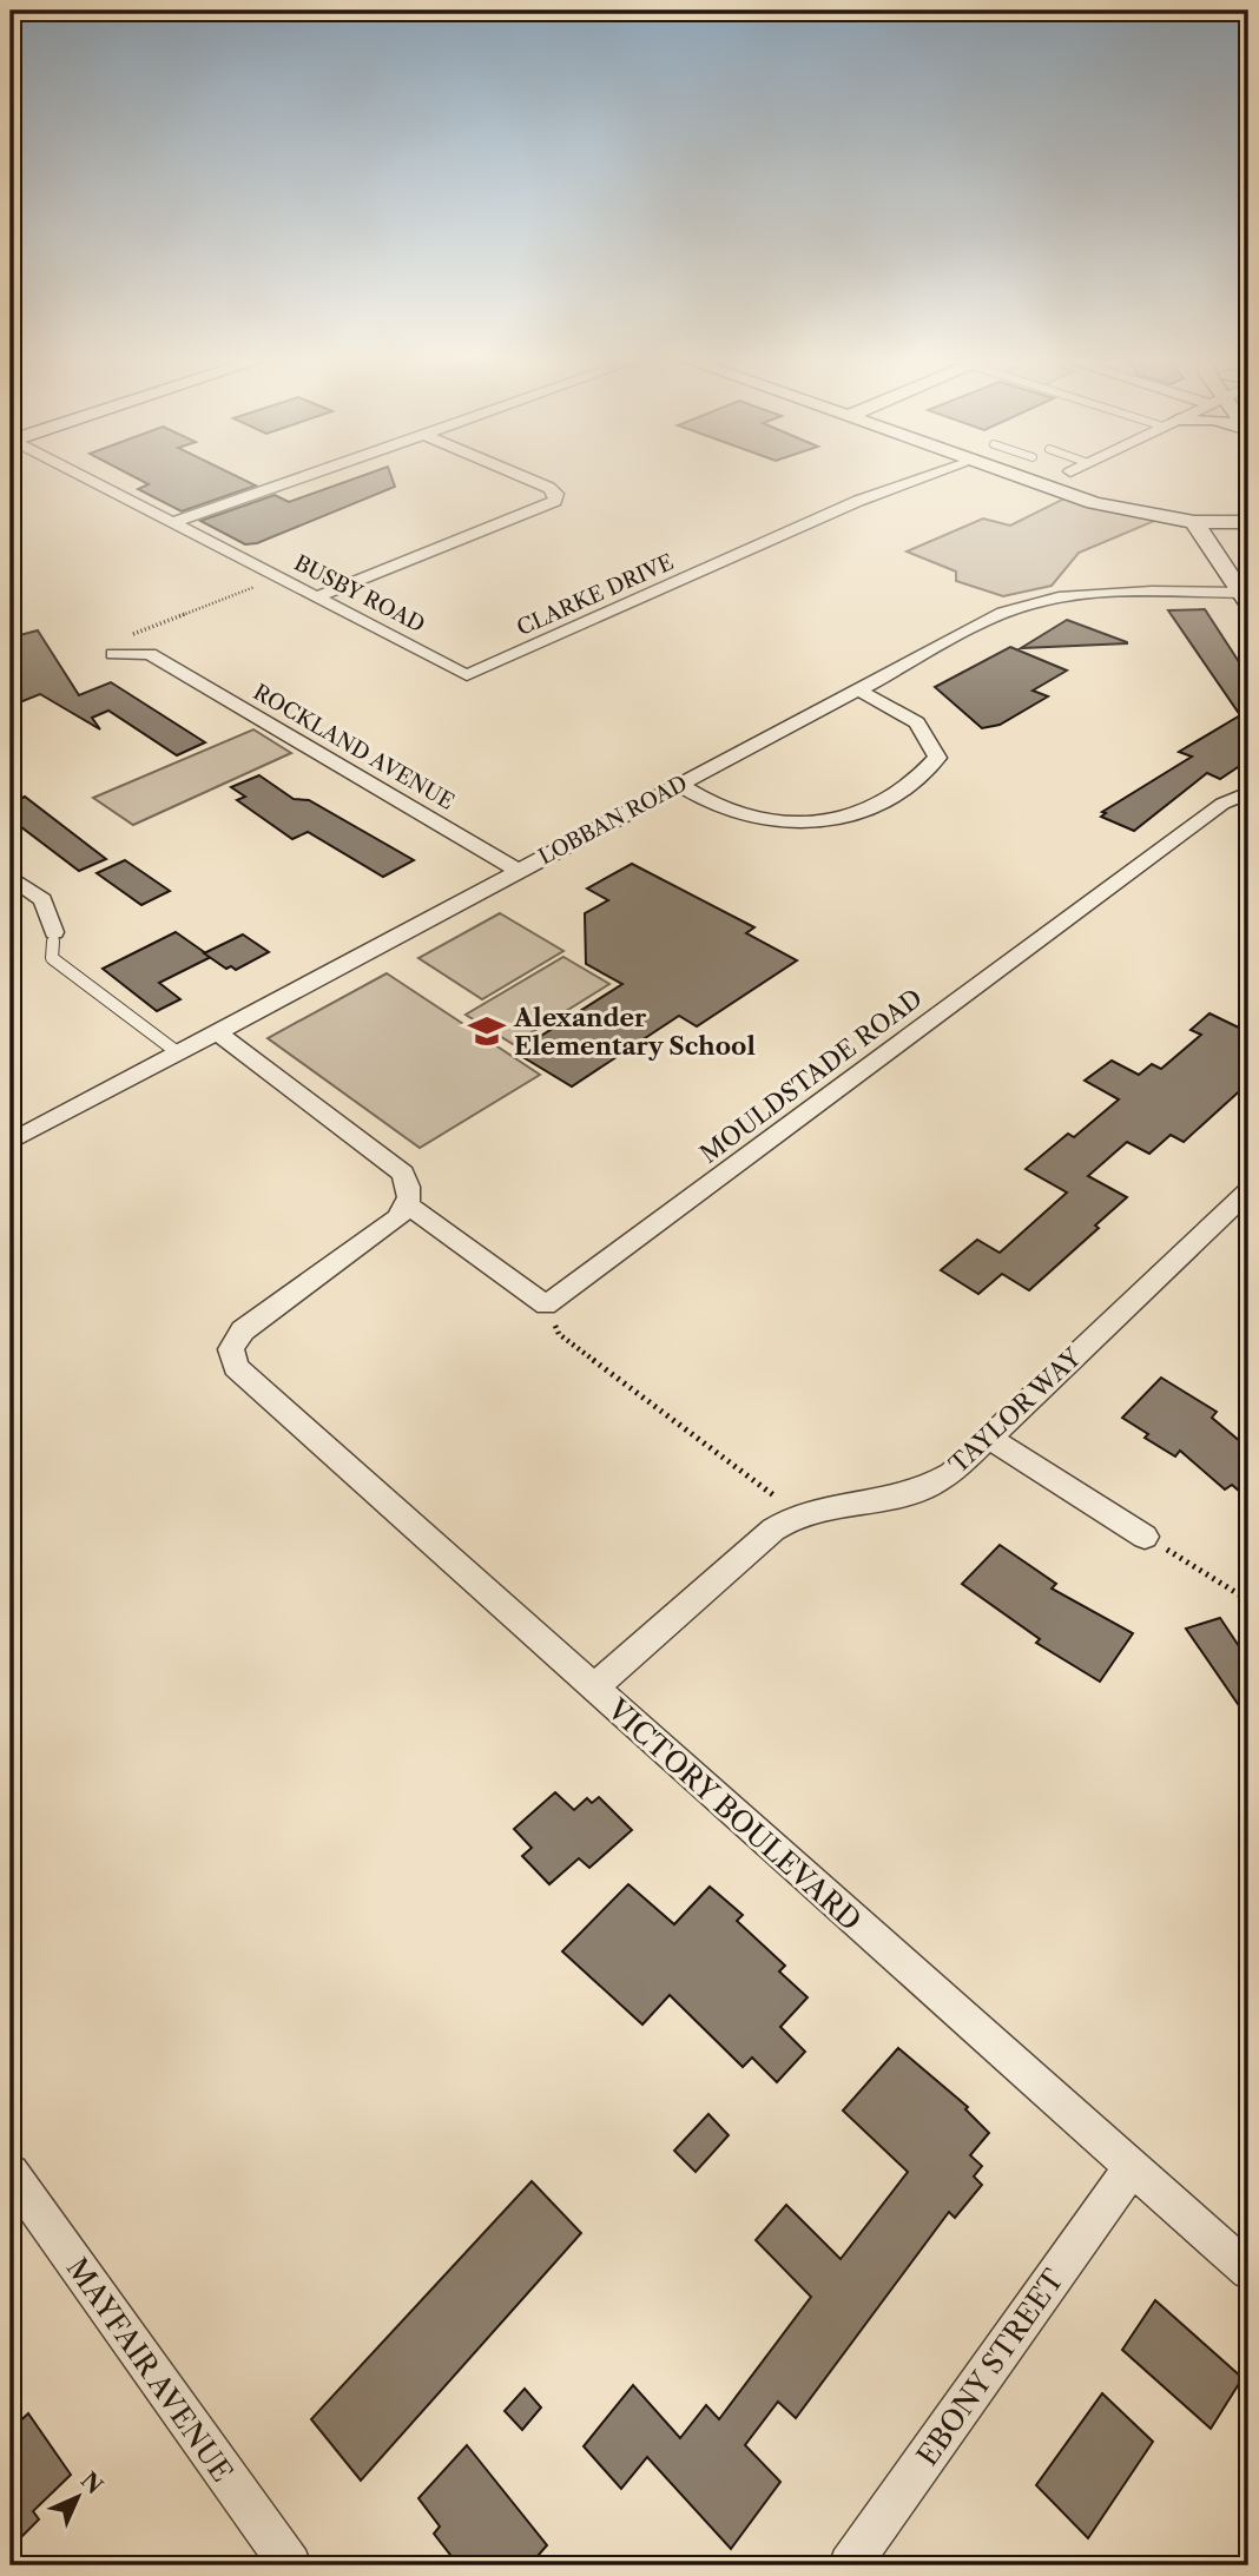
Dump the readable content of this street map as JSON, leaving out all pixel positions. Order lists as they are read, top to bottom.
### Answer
{
  "streets": {
    "street": [
      "BUSBY ROAD",
      "CLARKE DRIVE",
      "ROCKLAND AVENUE",
      "LOBBAN ROAD",
      "MOULDSTADE ROAD",
      "TAYLOR WAY",
      "VICTORY BOULEVARD",
      "EBONY STREET",
      "MAYFAIR AVENUE"
    ]
  },
  "crossings": [
    ["BUSBY ROAD", "CLARKE DRIVE"],
    ["ROCKLAND AVENUE", "LOBBAN ROAD"],
    ["TAYLOR WAY", "VICTORY BOULEVARD"],
    ["VICTORY BOULEVARD", "EBONY STREET"]
  ],
  "places": {
    "school or university": ["Alexander Elementary School"]
  },
  "north": "top right"
}
